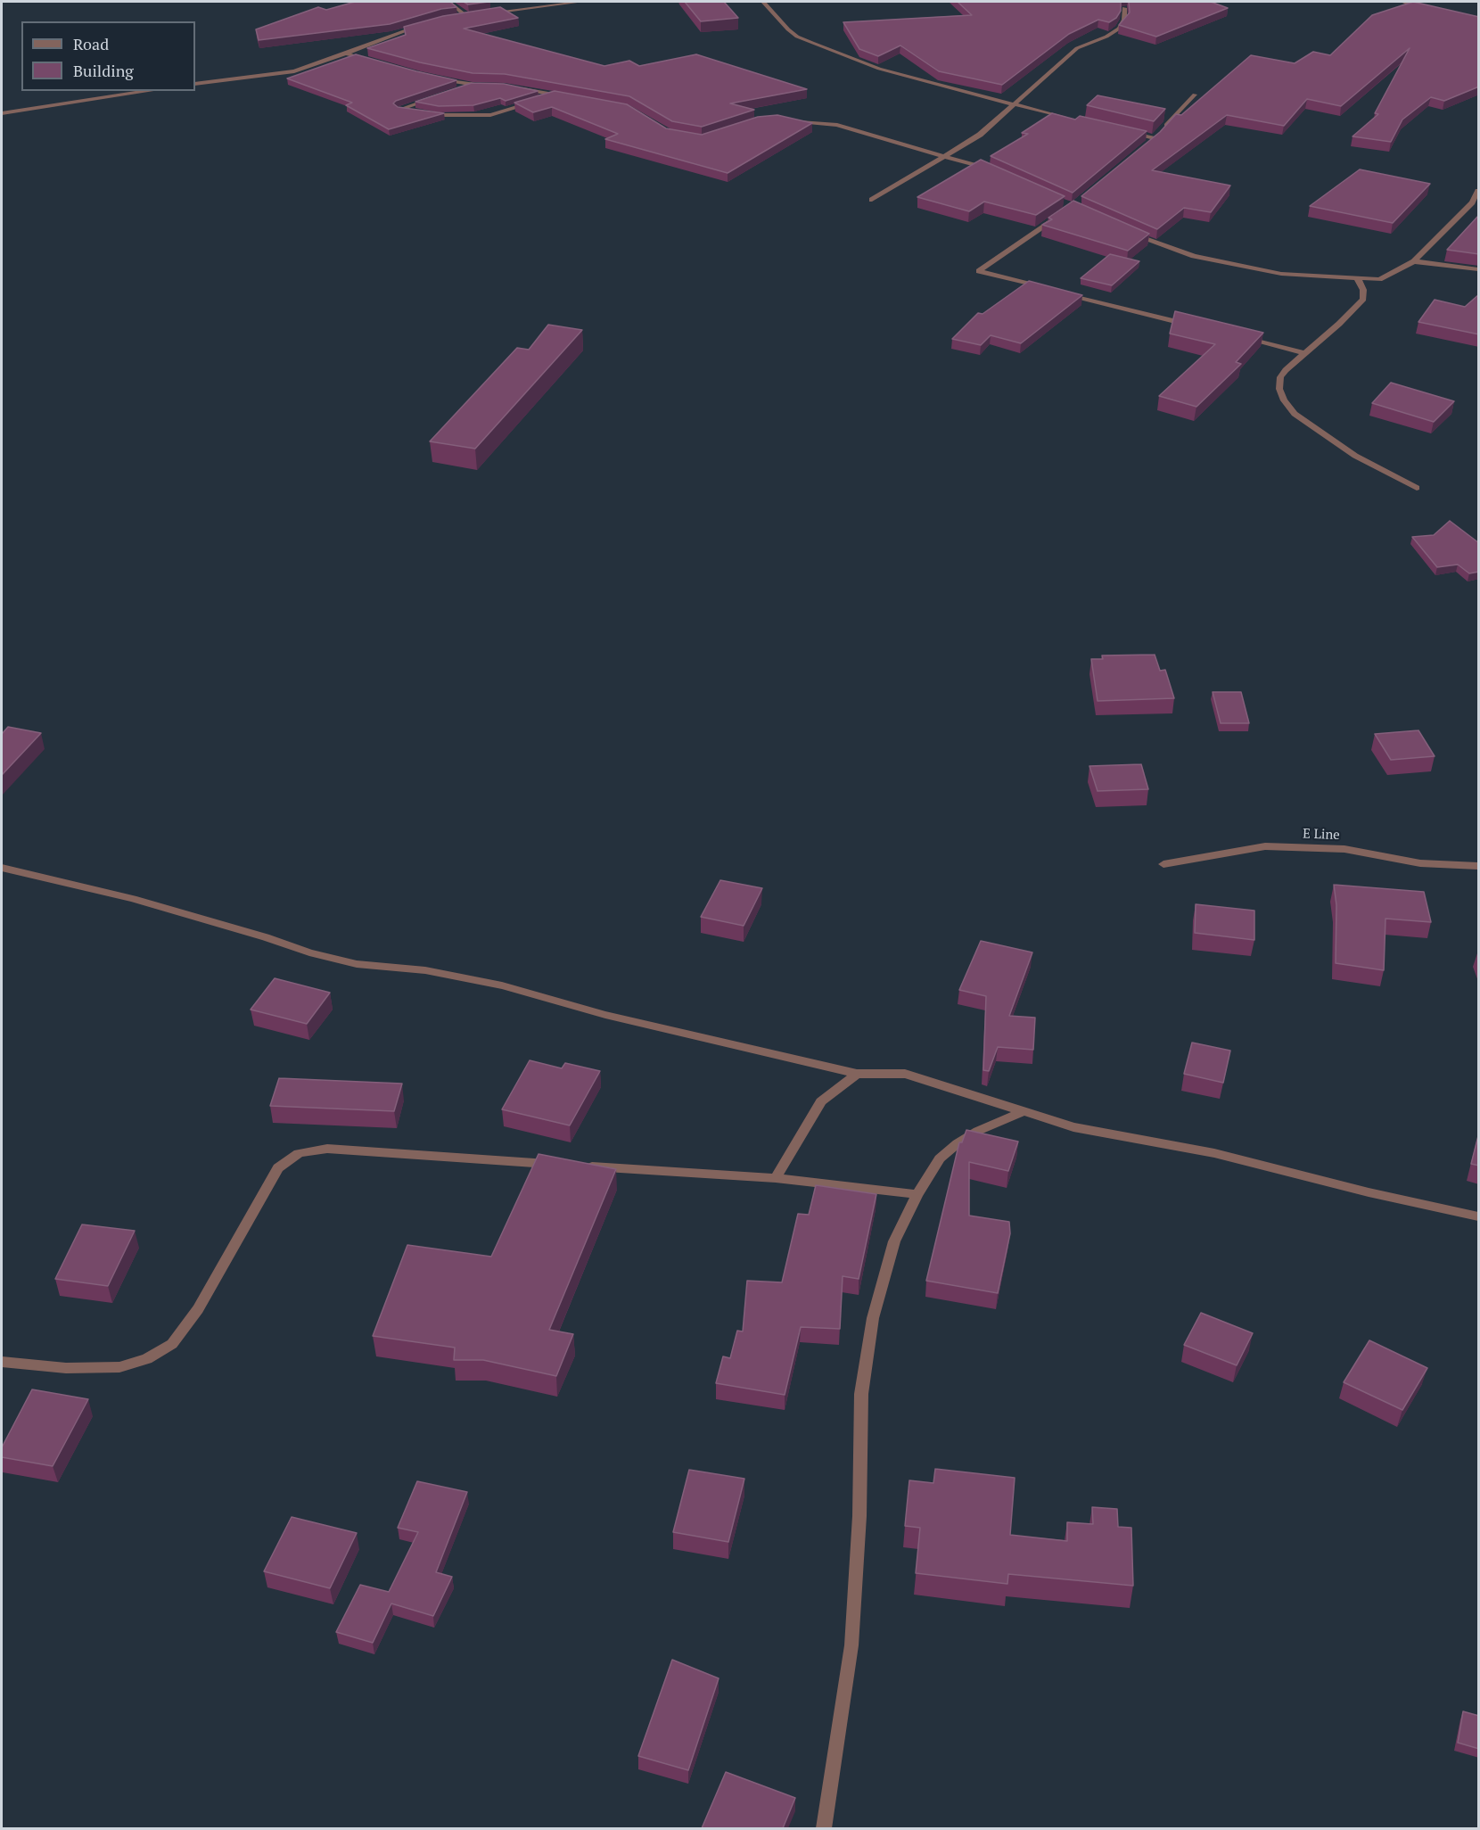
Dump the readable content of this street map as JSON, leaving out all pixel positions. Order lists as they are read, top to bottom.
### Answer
{
  "streets": {
    "street": ["E Line"]
  },
  "legend": ["Road", "Building"]
}
